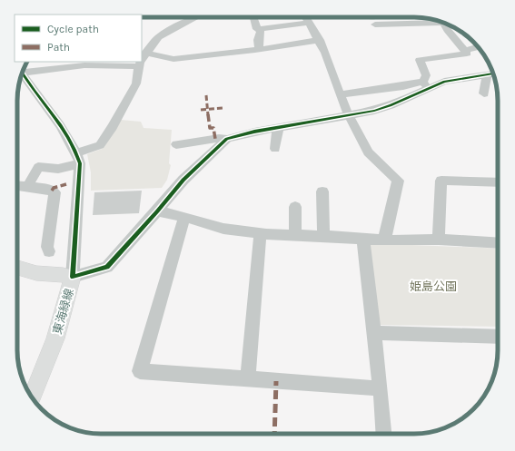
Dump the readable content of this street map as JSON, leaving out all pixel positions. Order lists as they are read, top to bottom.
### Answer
{
  "streets": {
    "main road": ["東海緑線"]
  },
  "parks": ["姫島公園"],
  "legend": ["Cycle path", "Path"]
}
